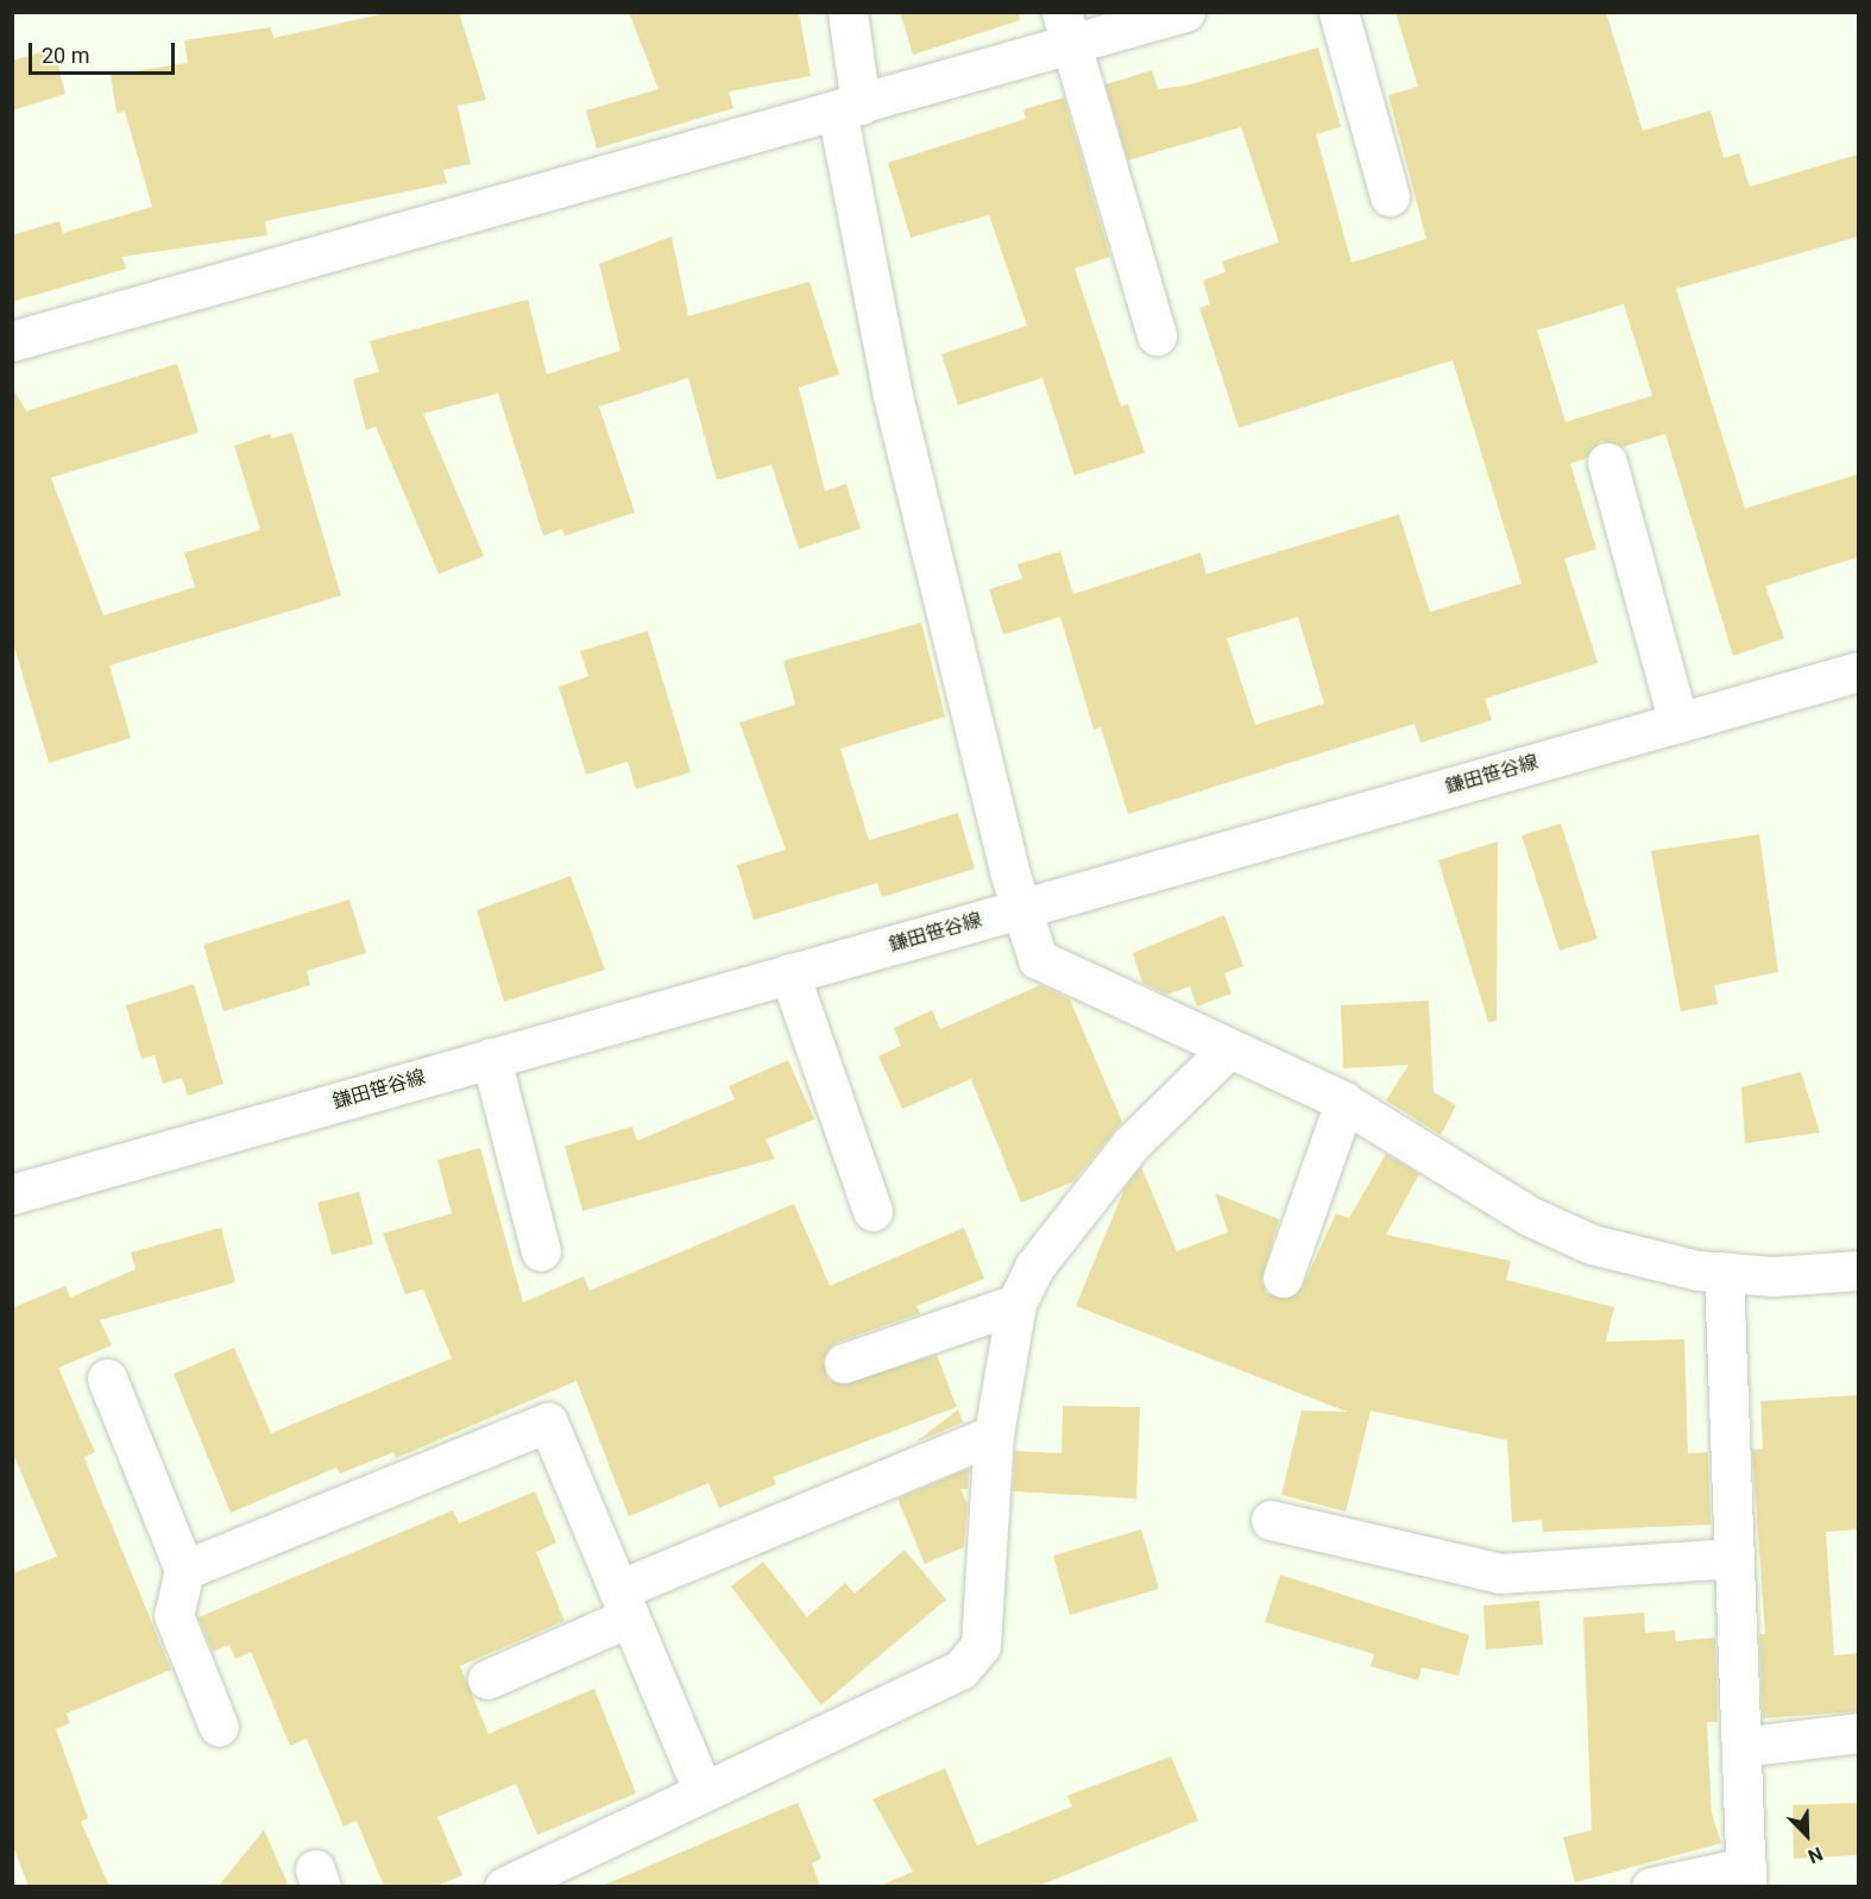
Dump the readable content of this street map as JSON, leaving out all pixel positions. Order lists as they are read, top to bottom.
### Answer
{
  "streets": {
    "street": ["鎌田笹谷線"]
  },
  "scale_bar": "20 m",
  "north": "bottom right"
}
